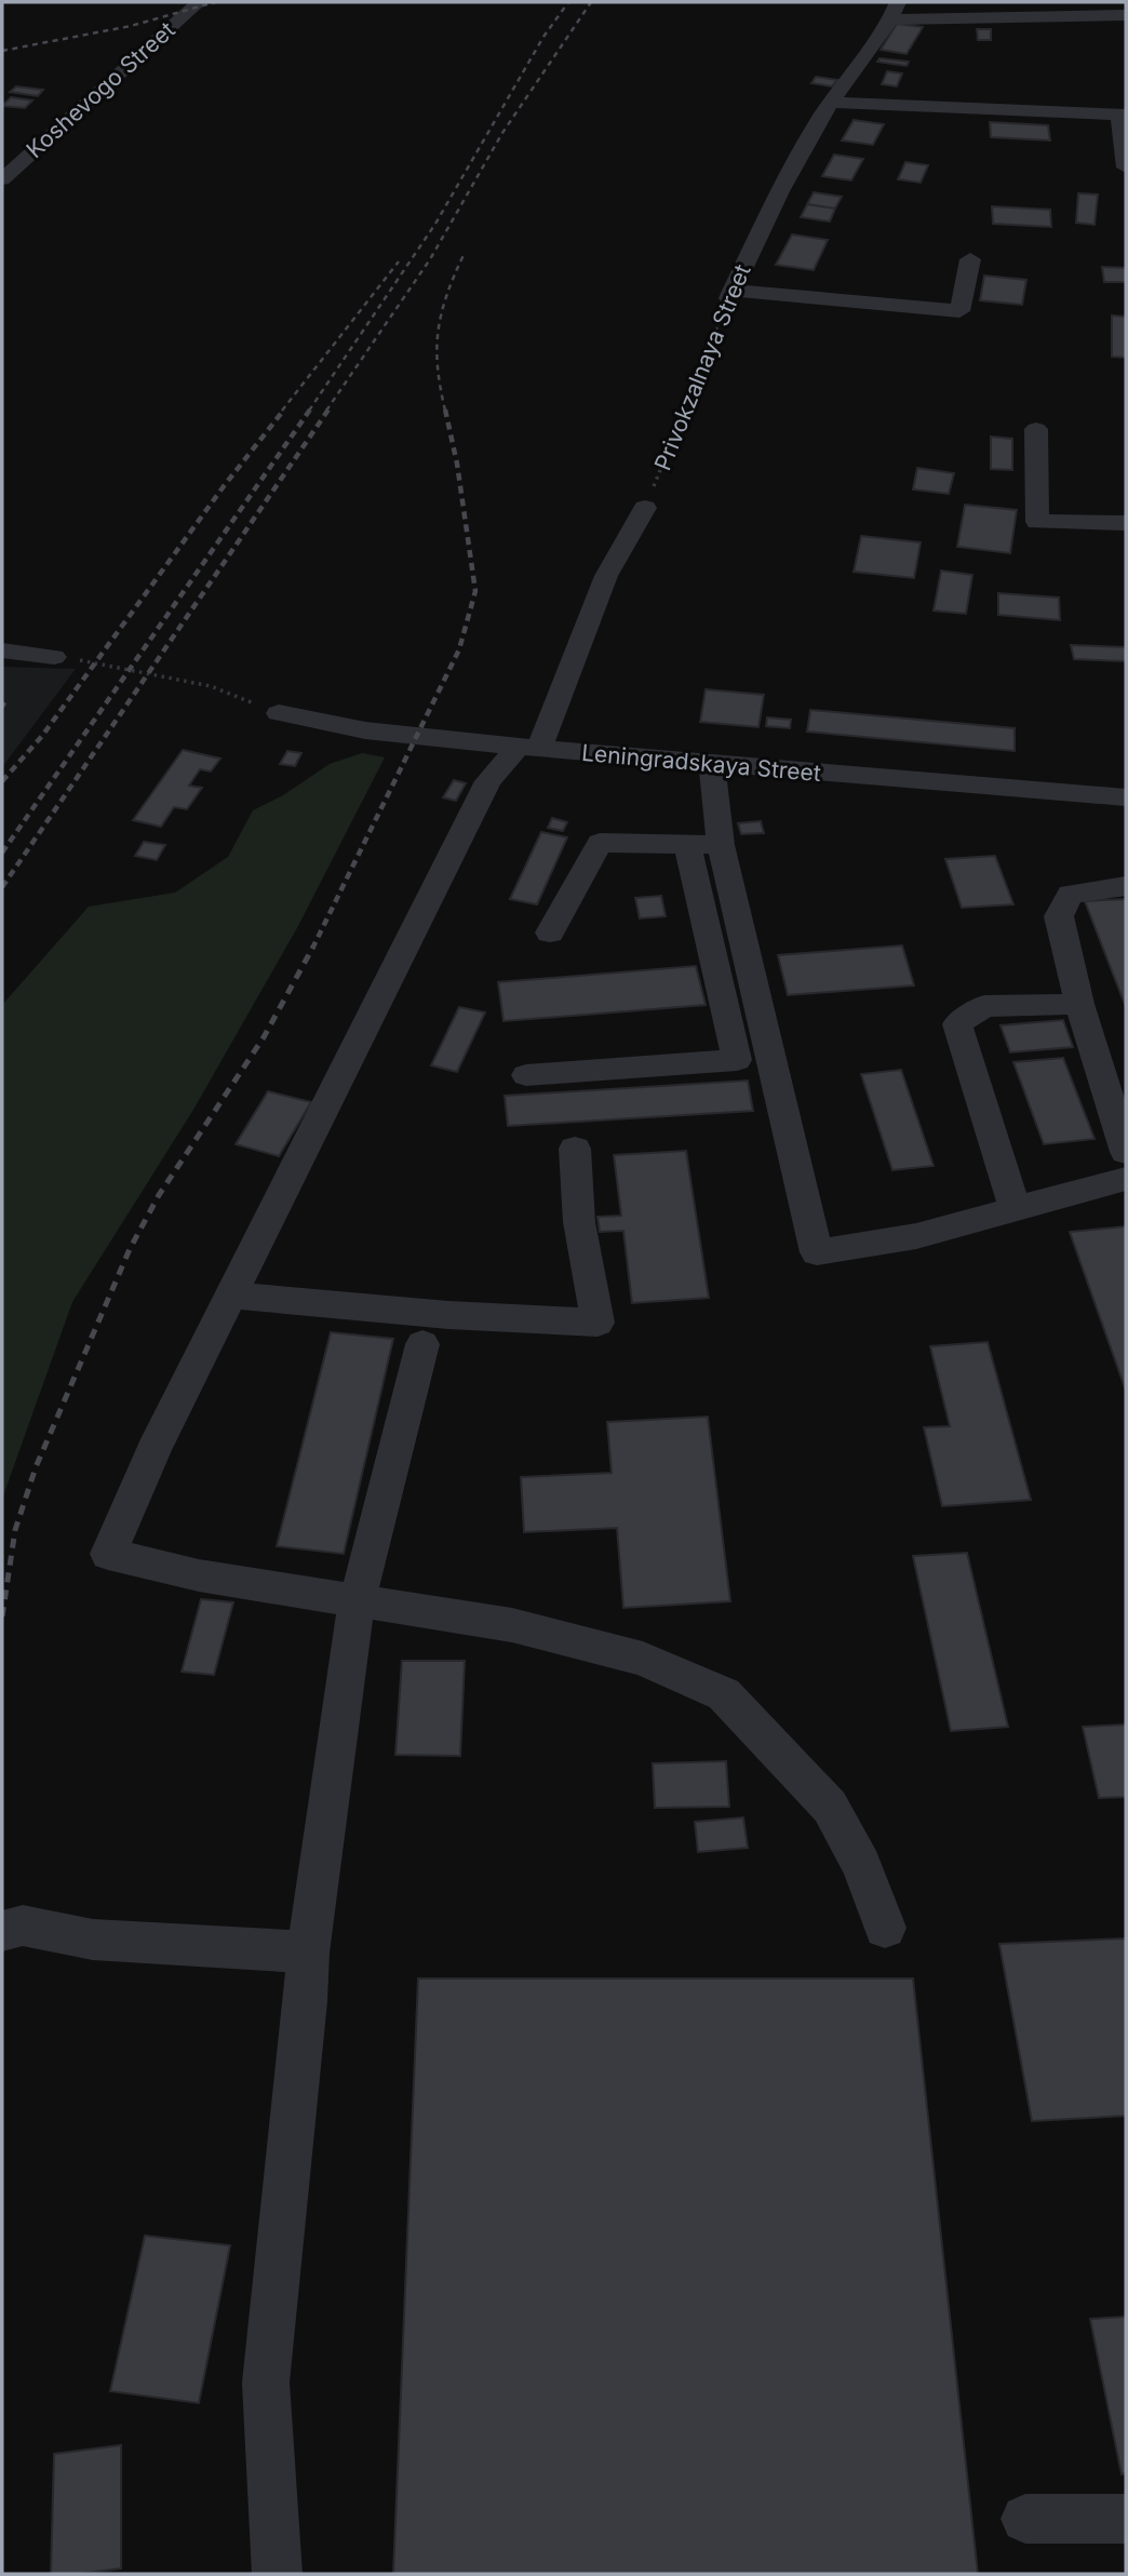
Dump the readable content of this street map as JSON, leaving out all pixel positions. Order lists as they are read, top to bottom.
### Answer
{
  "streets": {
    "street": ["Koshevogo Street", "Privokzalnaya Street", "Leningradskaya Street"]
  }
}
